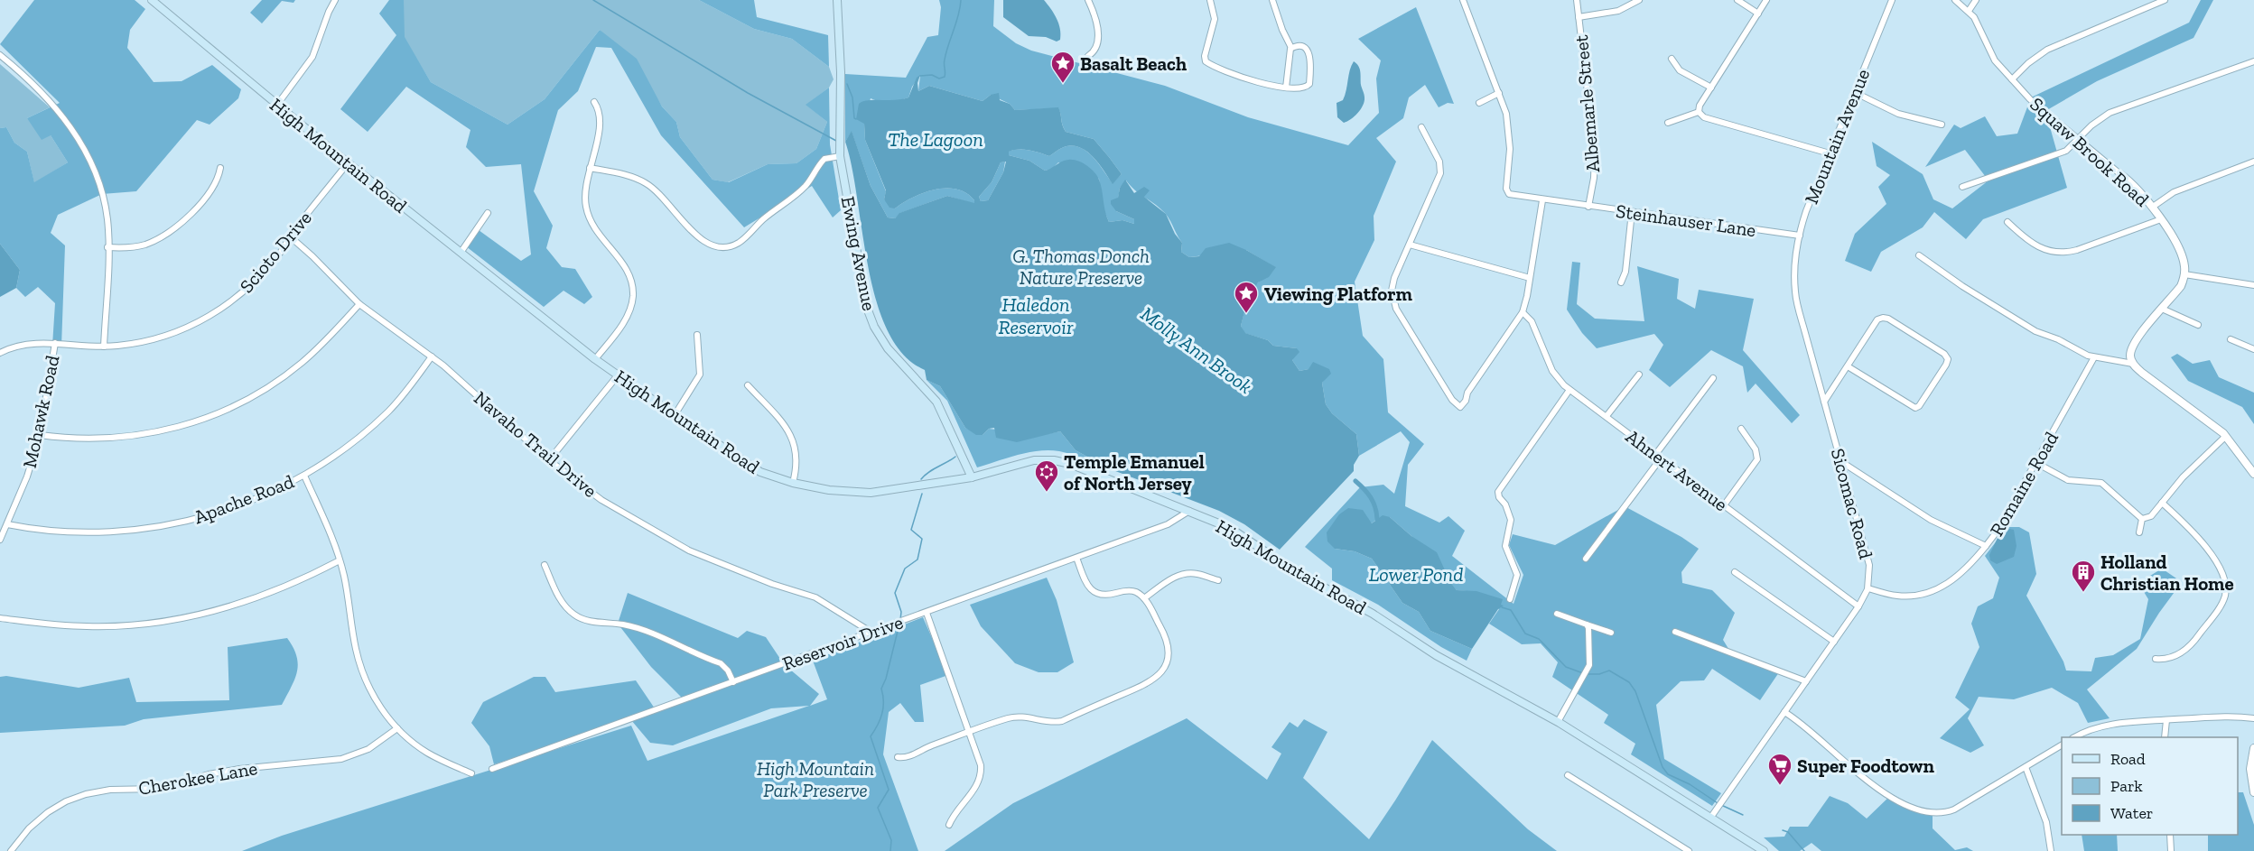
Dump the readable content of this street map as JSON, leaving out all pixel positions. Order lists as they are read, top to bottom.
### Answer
{
  "streets": {
    "main road": ["High Mountain Road", "Ewing Avenue"],
    "street": [
      "Albemarle Street",
      "Mountain Avenue",
      "Squaw Brook Road",
      "Steinhauser Lane",
      "Scioto Drive",
      "Mohawk Road",
      "Navaho Trail Drive",
      "Ahnert Avenue",
      "Romaine Road",
      "Apache Road",
      "Sicomac Road",
      "Reservoir Drive",
      "Cherokee Lane"
    ]
  },
  "crossings": [
    ["Albemarle Street", "Steinhauser Lane"],
    ["Mountain Avenue", "Steinhauser Lane"],
    ["Mountain Avenue", "Sicomac Road"],
    ["High Mountain Road", "Scioto Drive"],
    ["High Mountain Road", "Ewing Avenue"],
    ["High Mountain Road", "Sicomac Road"],
    ["High Mountain Road", "Reservoir Drive"],
    ["Scioto Drive", "Mohawk Road"],
    ["Scioto Drive", "Navaho Trail Drive"],
    ["Mohawk Road", "Apache Road"],
    ["Navaho Trail Drive", "Apache Road"],
    ["Navaho Trail Drive", "Reservoir Drive"],
    ["Ahnert Avenue", "Sicomac Road"],
    ["Romaine Road", "Sicomac Road"]
  ],
  "water": [
    "The Lagoon",
    "Haledon Reservoir",
    "Molly Ann Brook",
    "Lower Pond"
  ],
  "parks": ["G. Thomas Donch Nature Preserve", "High Mountain Park Preserve"],
  "places": {
    "place": ["Basalt Beach", "Viewing Platform"],
    "synagogue": ["Temple Emanuel of North Jersey"],
    "building": ["Holland Christian Home"],
    "supermarket": ["Super Foodtown"]
  },
  "legend": ["Road", "Park", "Water"]
}
